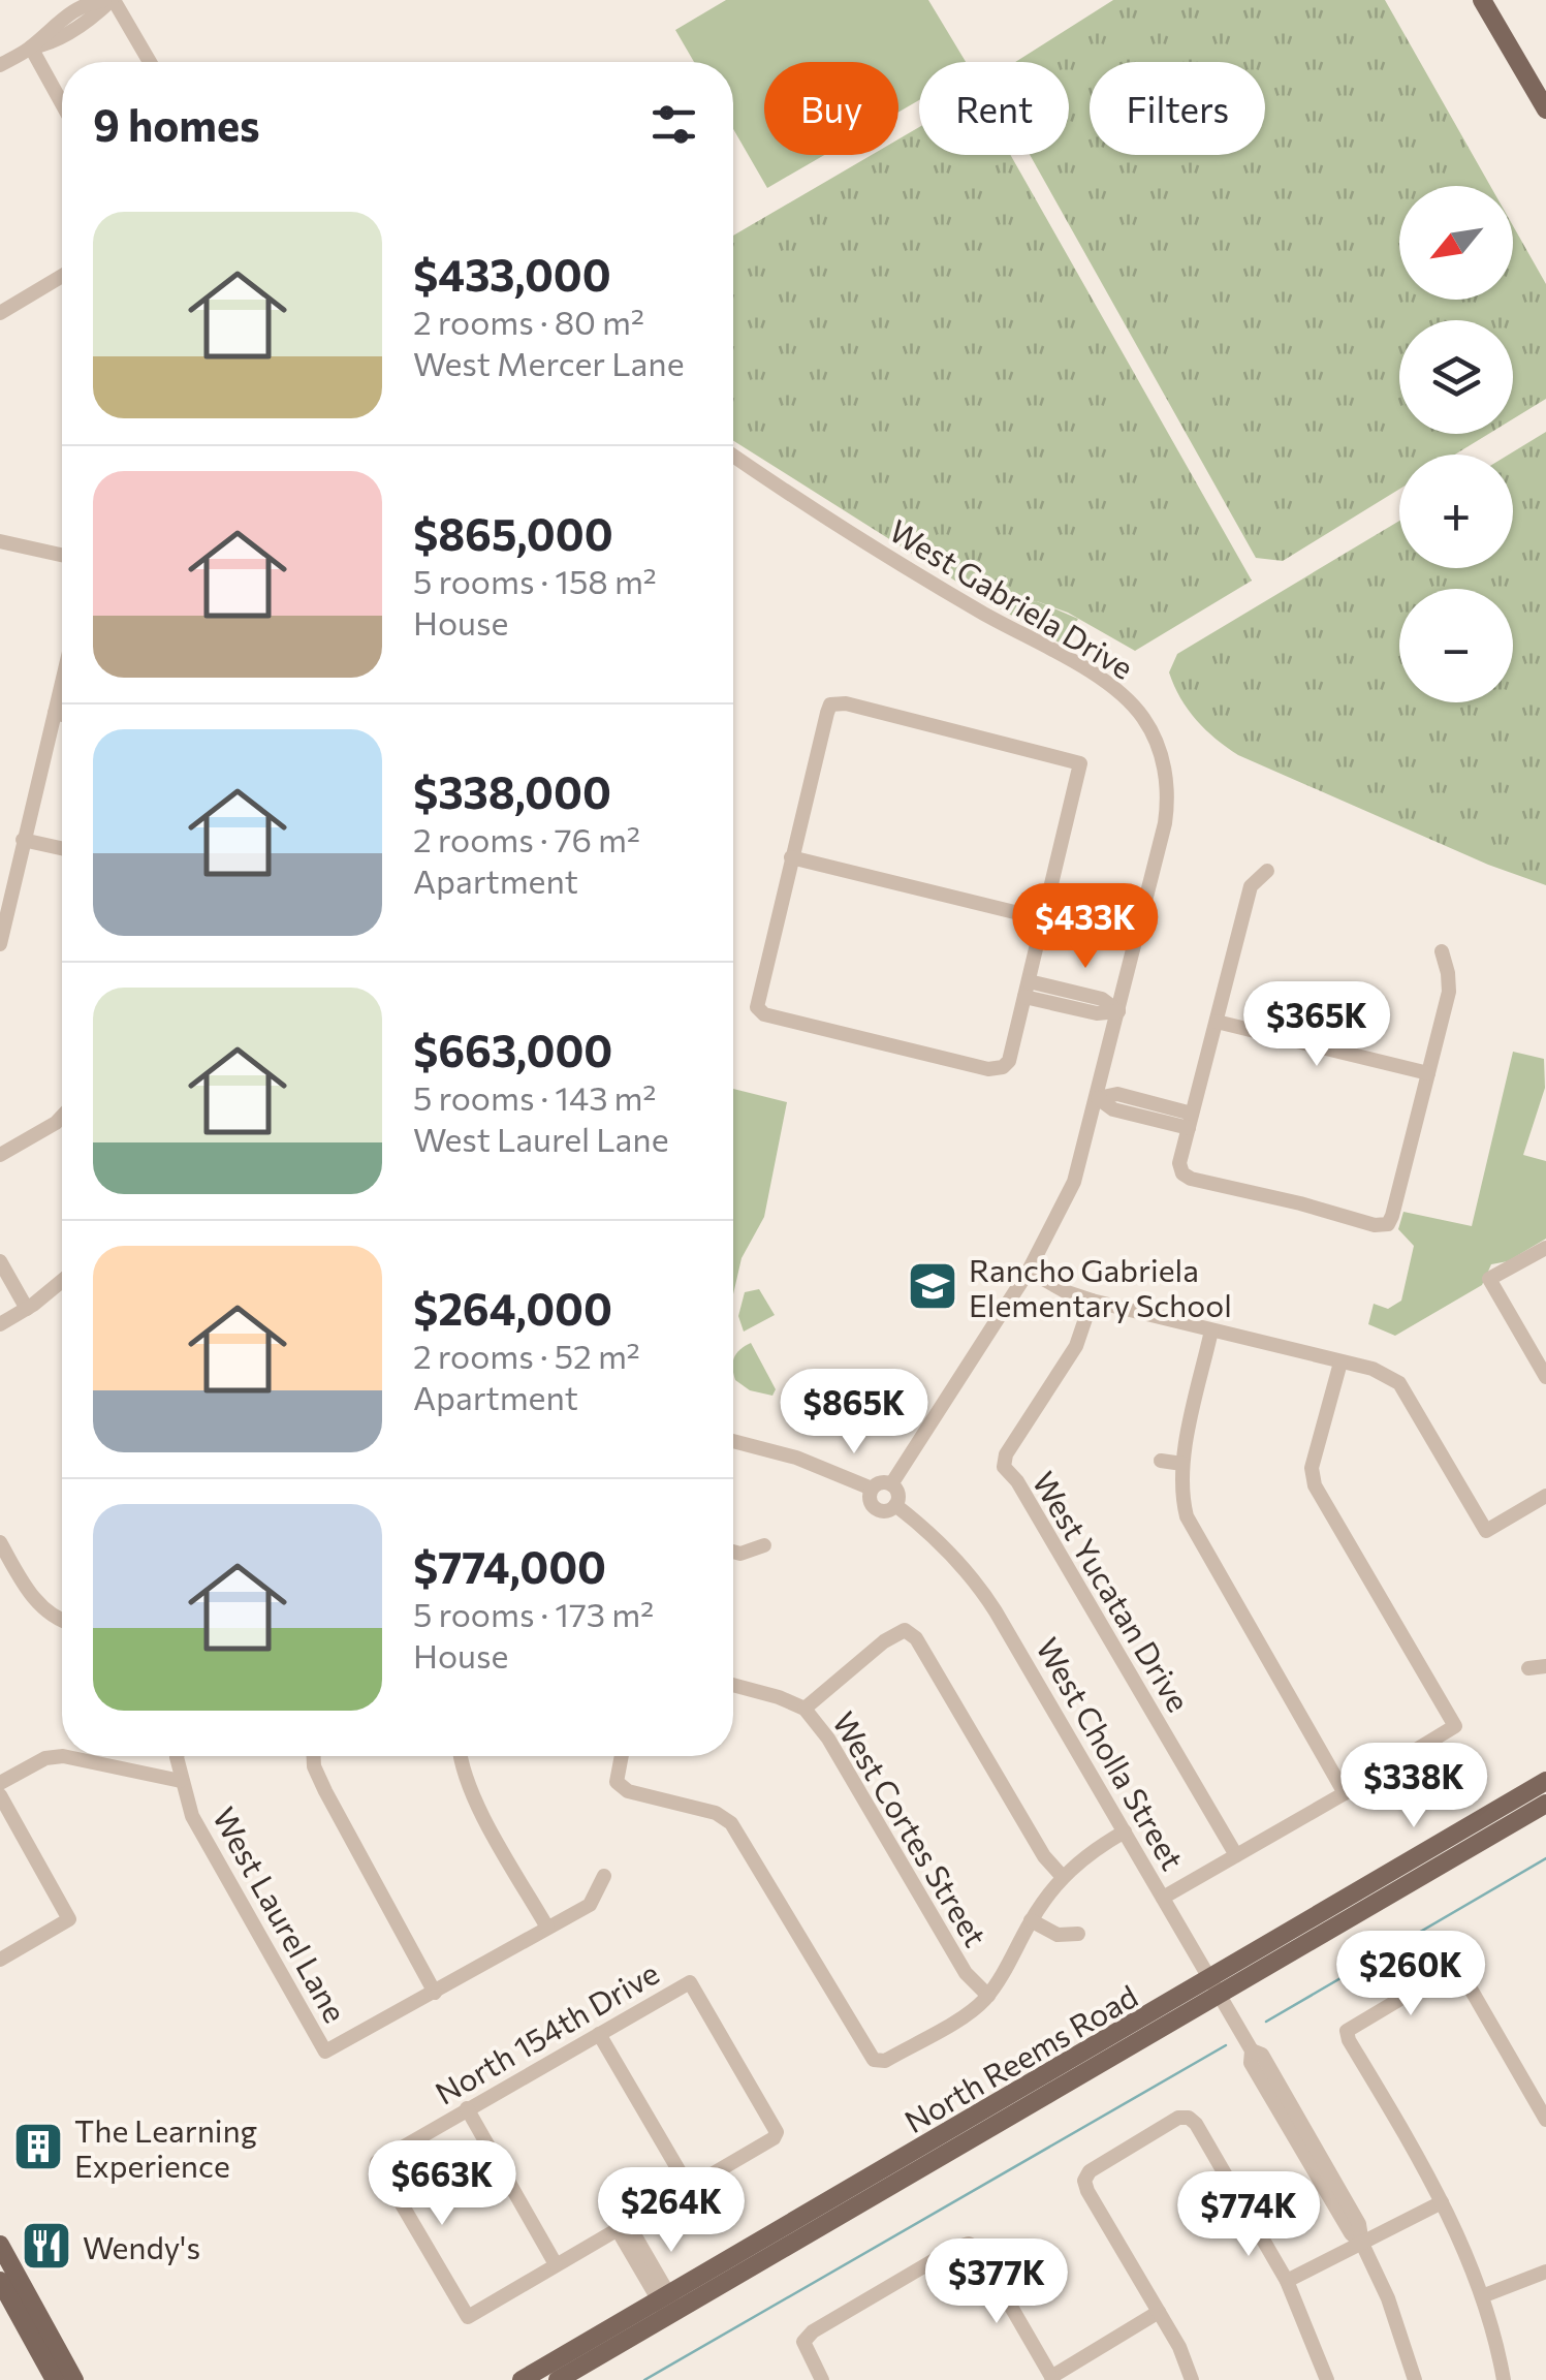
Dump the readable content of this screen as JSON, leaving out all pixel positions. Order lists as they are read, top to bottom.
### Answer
{
  "streets": {
    "main road": ["North Reems Road"],
    "street": [
      "West Gabriela Drive",
      "West Yucatan Drive",
      "West Cholla Street",
      "West Cortes Street",
      "West Laurel Lane",
      "North 154th Drive"
    ]
  },
  "crossings": [
    ["West Gabriela Drive", "West Cholla Street"],
    ["West Cholla Street", "North Reems Road"]
  ],
  "places": {
    "school or university": ["Rancho Gabriela Elementary School"],
    "building": ["The Learning Experience"],
    "restaurant": ["Wendy's"]
  },
  "north": "bottom left",
  "page": {
    "chip": ["Buy", "Rent", "Filters"],
    "heading": "9 homes",
    "map_buttons": ["+", "−"],
    "list": [
      {
        "name": "$433,000",
        "note": "2 rooms · 80 m² · West Mercer Lane"
      },
      {
        "name": "$865,000",
        "note": "5 rooms · 158 m² · House"
      },
      {
        "name": "$338,000",
        "note": "2 rooms · 76 m² · Apartment"
      },
      {
        "name": "$663,000",
        "note": "5 rooms · 143 m² · West Laurel Lane"
      },
      {
        "name": "$264,000",
        "note": "2 rooms · 52 m² · Apartment"
      },
      {
        "name": "$774,000",
        "note": "5 rooms · 173 m² · House"
      }
    ],
    "price": [
      "$433K",
      "$365K",
      "$865K",
      "$338K",
      "$260K",
      "$663K",
      "$264K",
      "$774K",
      "$377K"
    ]
  }
}
